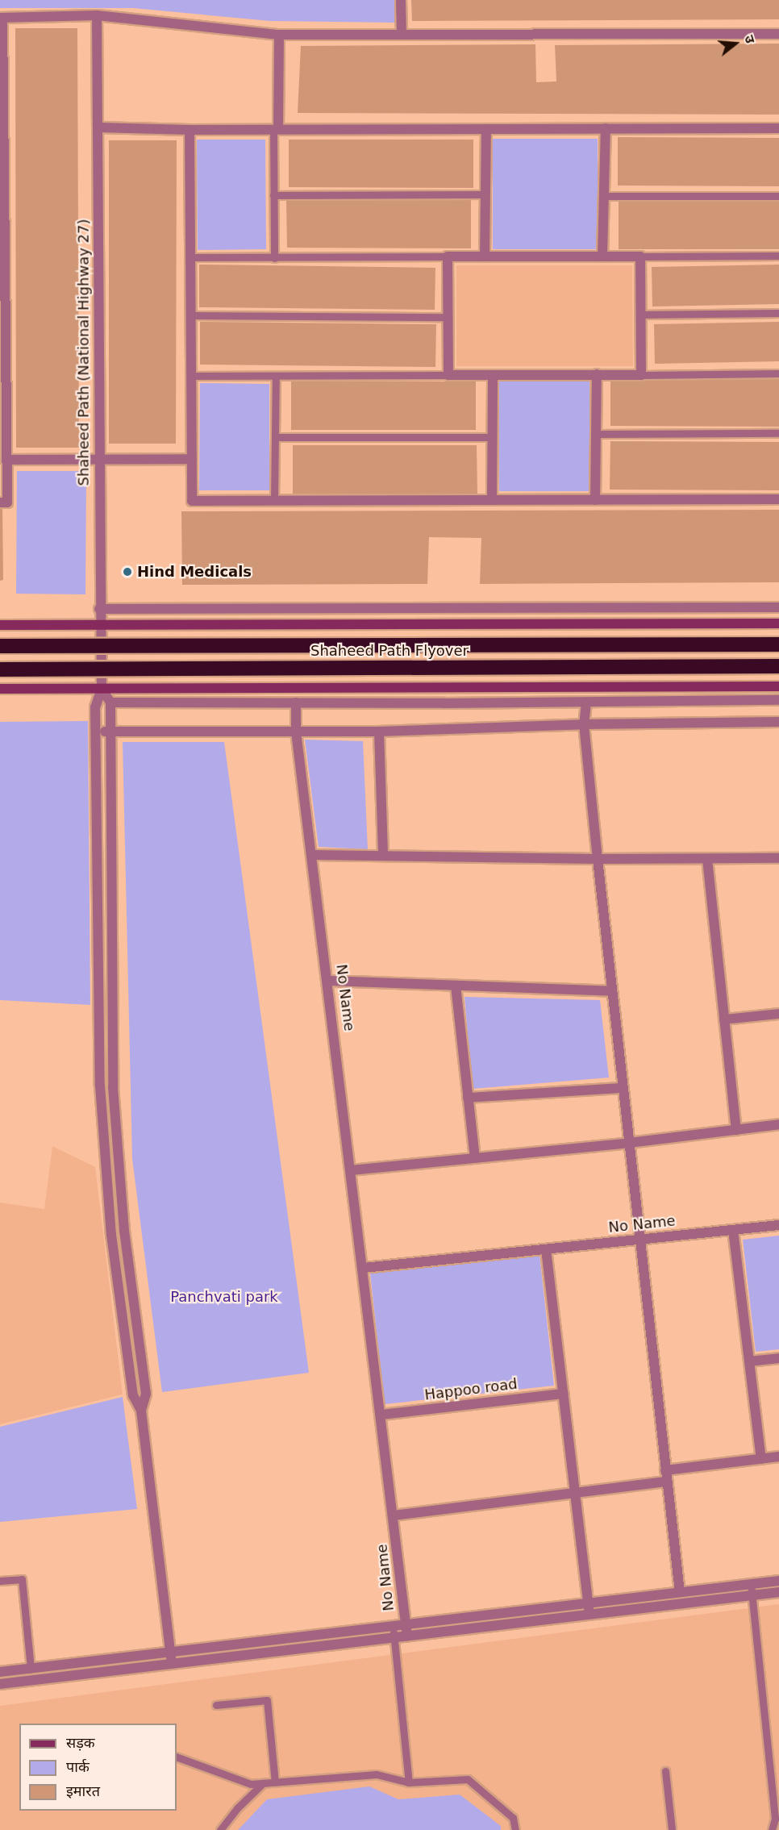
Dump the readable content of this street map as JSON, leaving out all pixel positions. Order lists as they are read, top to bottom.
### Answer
{
  "streets": {
    "highway": ["Shaheed Path Flyover"],
    "street": ["Shaheed Path (National Highway 27)", "No Name", "Happoo road"]
  },
  "crossings": [
    ["No Name", "Happoo road"]
  ],
  "parks": ["Panchvati park"],
  "places": ["Hind Medicals"],
  "legend": ["सड़क", "पार्क", "इमारत"],
  "north": "right"
}
